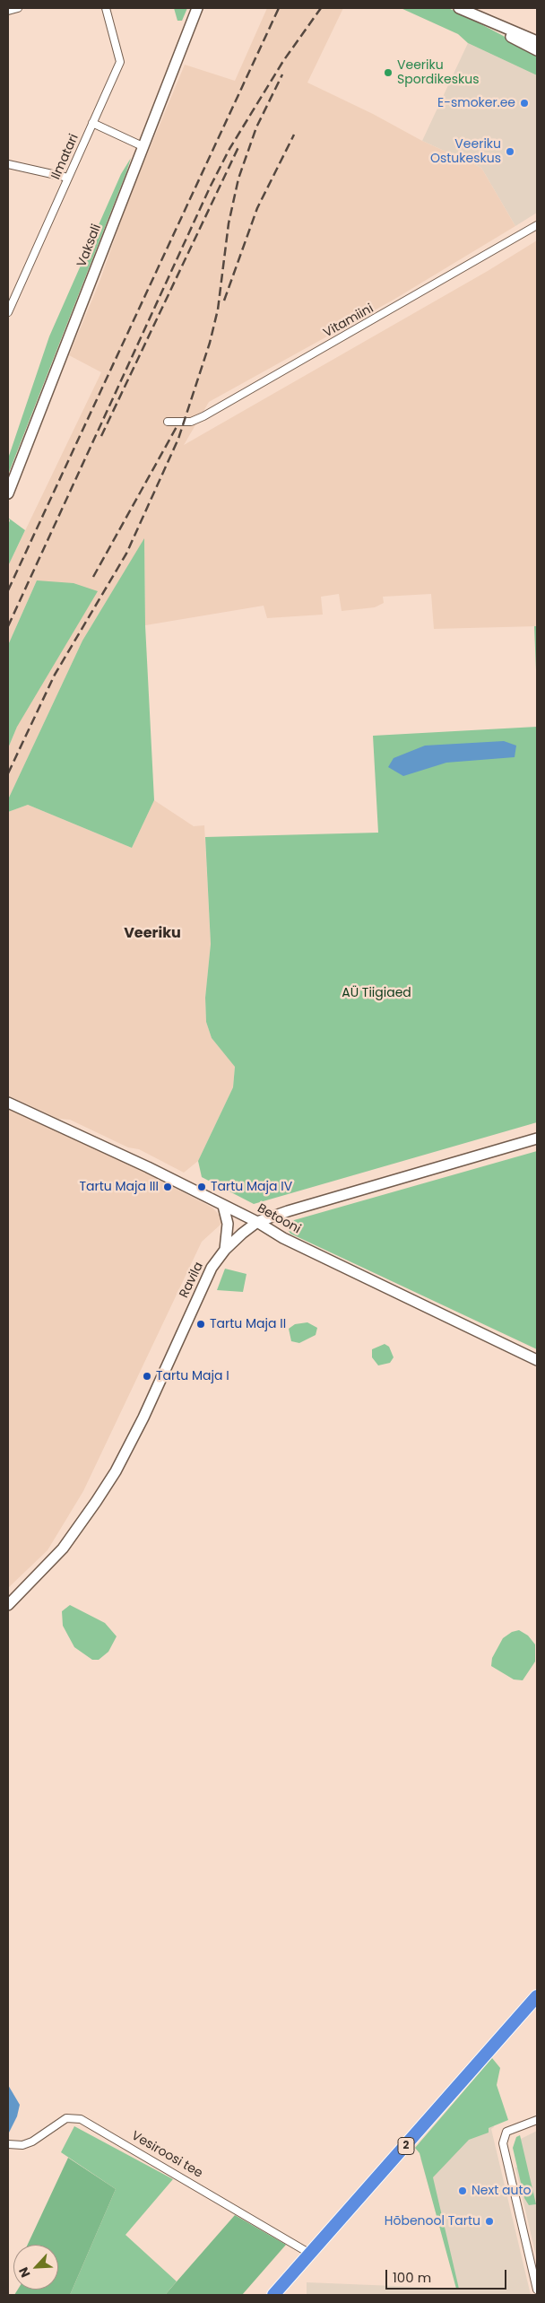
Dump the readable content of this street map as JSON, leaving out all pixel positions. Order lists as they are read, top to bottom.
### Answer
{
  "streets": {
    "highway": ["2"],
    "street": [
      "Ilmatari",
      "Vaksali",
      "Vitamiini",
      "Betooni",
      "Ravila",
      "Vesiroosi tee"
    ]
  },
  "crossings": [
    ["Betooni", "Ravila"],
    ["2", "Vesiroosi tee"]
  ],
  "districts": ["Veeriku"],
  "parks": ["AÜ Tiigiaed"],
  "places": [
    "Veeriku Spordikeskus",
    "E-smoker.ee",
    "Veeriku Ostukeskus",
    "Tartu Maja III",
    "Tartu Maja IV",
    "Tartu Maja II",
    "Tartu Maja I",
    "Next auto",
    "Hõbenool Tartu"
  ],
  "scale_bar": "100 m",
  "north": "bottom left"
}
